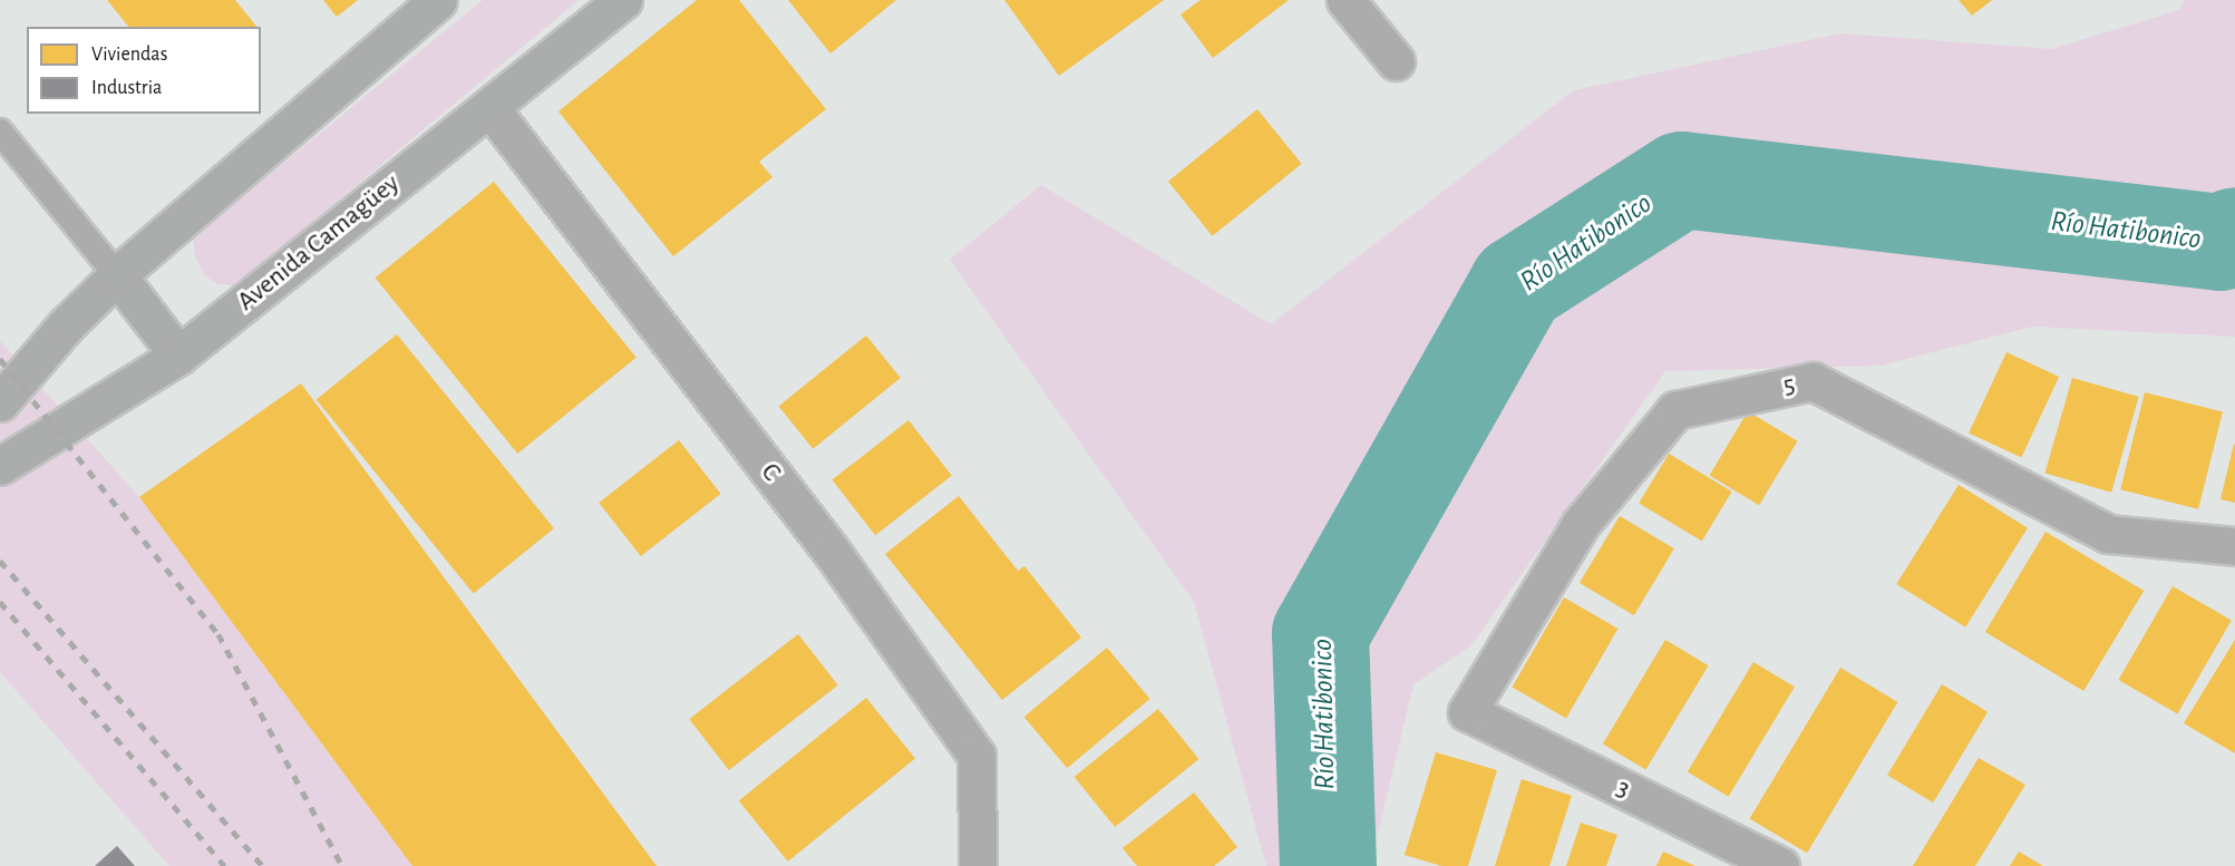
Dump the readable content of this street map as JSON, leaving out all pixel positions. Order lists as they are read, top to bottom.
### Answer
{
  "streets": {
    "main road": ["Avenida Camagüey"],
    "street": ["5", "C", "3"]
  },
  "crossings": [
    ["Avenida Camagüey", "C"],
    ["5", "3"]
  ],
  "water": ["Río Hatibonico"],
  "legend": ["Viviendas", "Industria"]
}
